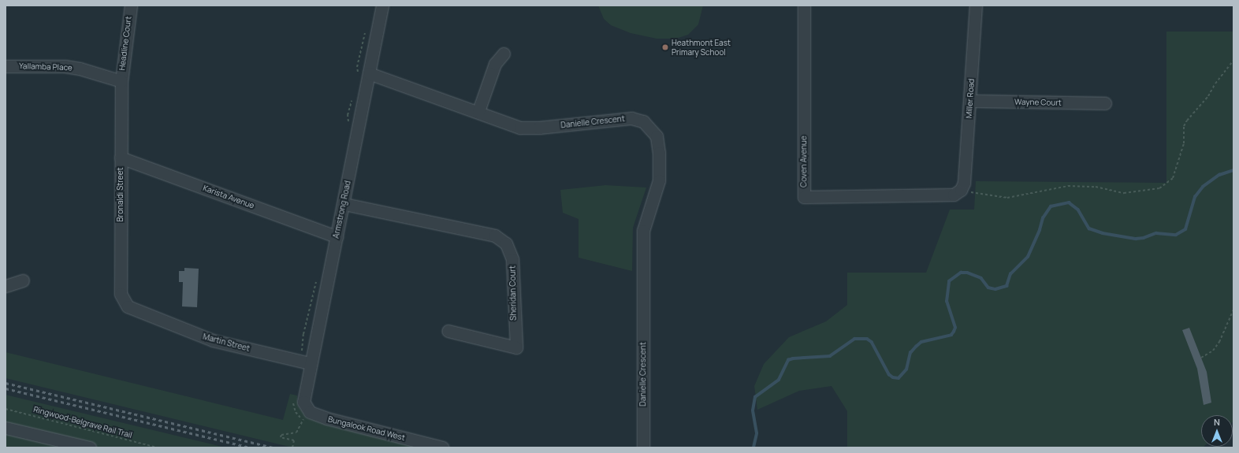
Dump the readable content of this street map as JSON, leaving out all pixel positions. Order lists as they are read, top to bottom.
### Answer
{
  "streets": {
    "street": [
      "Headline Court",
      "Yallamba Place",
      "Miller Road",
      "Wayne Court",
      "Danielle Crescent",
      "Coven Avenue",
      "Bronaldi Street",
      "Karista Avenue",
      "Armstrong Road",
      "Sheridan Court",
      "Martin Street",
      "Bungalook Road West"
    ],
    "path": ["Ringwood-Belgrave Rail Trail"]
  },
  "crossings": [
    ["Headline Court", "Yallamba Place"],
    ["Headline Court", "Bronaldi Street"],
    ["Yallamba Place", "Bronaldi Street"],
    ["Miller Road", "Wayne Court"],
    ["Miller Road", "Coven Avenue"],
    ["Danielle Crescent", "Armstrong Road"],
    ["Bronaldi Street", "Karista Avenue"],
    ["Bronaldi Street", "Martin Street"],
    ["Karista Avenue", "Armstrong Road"],
    ["Armstrong Road", "Sheridan Court"],
    ["Armstrong Road", "Martin Street"],
    ["Armstrong Road", "Bungalook Road West"]
  ],
  "places": ["Heathmont East Primary School"],
  "north": "top"
}
